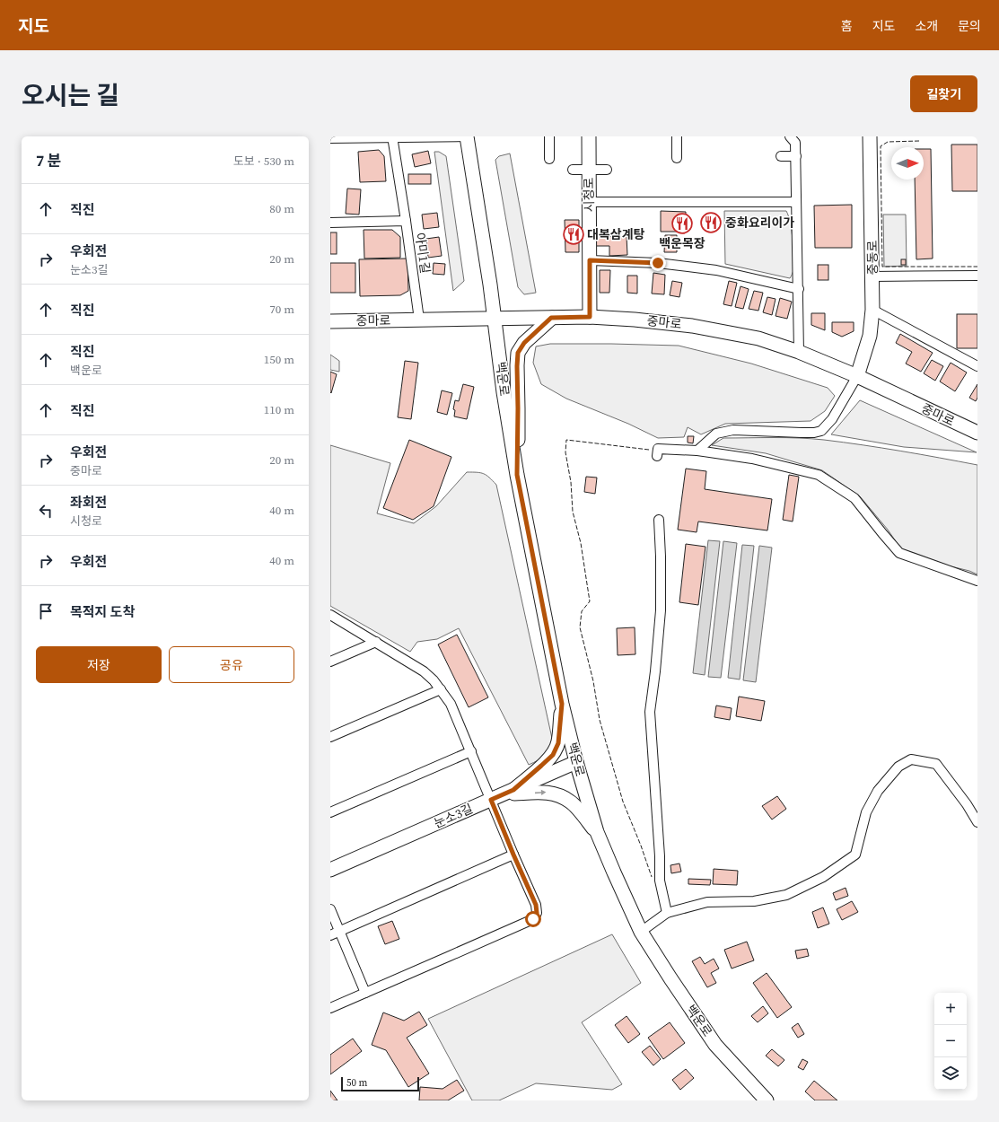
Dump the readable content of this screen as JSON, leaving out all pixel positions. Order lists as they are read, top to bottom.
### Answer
{
  "streets": {
    "street": [
      "시청로",
      "아미1길",
      "중동로",
      "중마로",
      "백운로",
      "눈소3길"
    ]
  },
  "crossings": [
    ["시청로", "중마로"],
    ["아미1길", "중마로"],
    ["중동로", "중마로"],
    ["중마로", "백운로"],
    ["백운로", "눈소3길"]
  ],
  "places": {
    "restaurant": ["중화요리이가", "백운목장", "대복삼계탕"]
  },
  "scale_bar": "50 m",
  "north": "right",
  "page": {
    "header": "지도",
    "nav": [
      "홈",
      "지도",
      "소개",
      "문의"
    ],
    "title": "오시는 길",
    "buttons": [
      "길찾기",
      ["저장", "공유"]
    ],
    "heading": ["7 분", "도보 · 530 m"],
    "list": [
      ["직진", "80 m"],
      ["우회전", "눈소3길", "20 m"],
      ["직진", "70 m"],
      ["직진", "백운로", "150 m"],
      ["직진", "110 m"],
      ["우회전", "중마로", "20 m"],
      ["좌회전", "시청로", "40 m"],
      ["우회전", "40 m"],
      "목적지 도착"
    ],
    "map_buttons": ["+", "−"],
    "scale": "50 m"
  }
}
